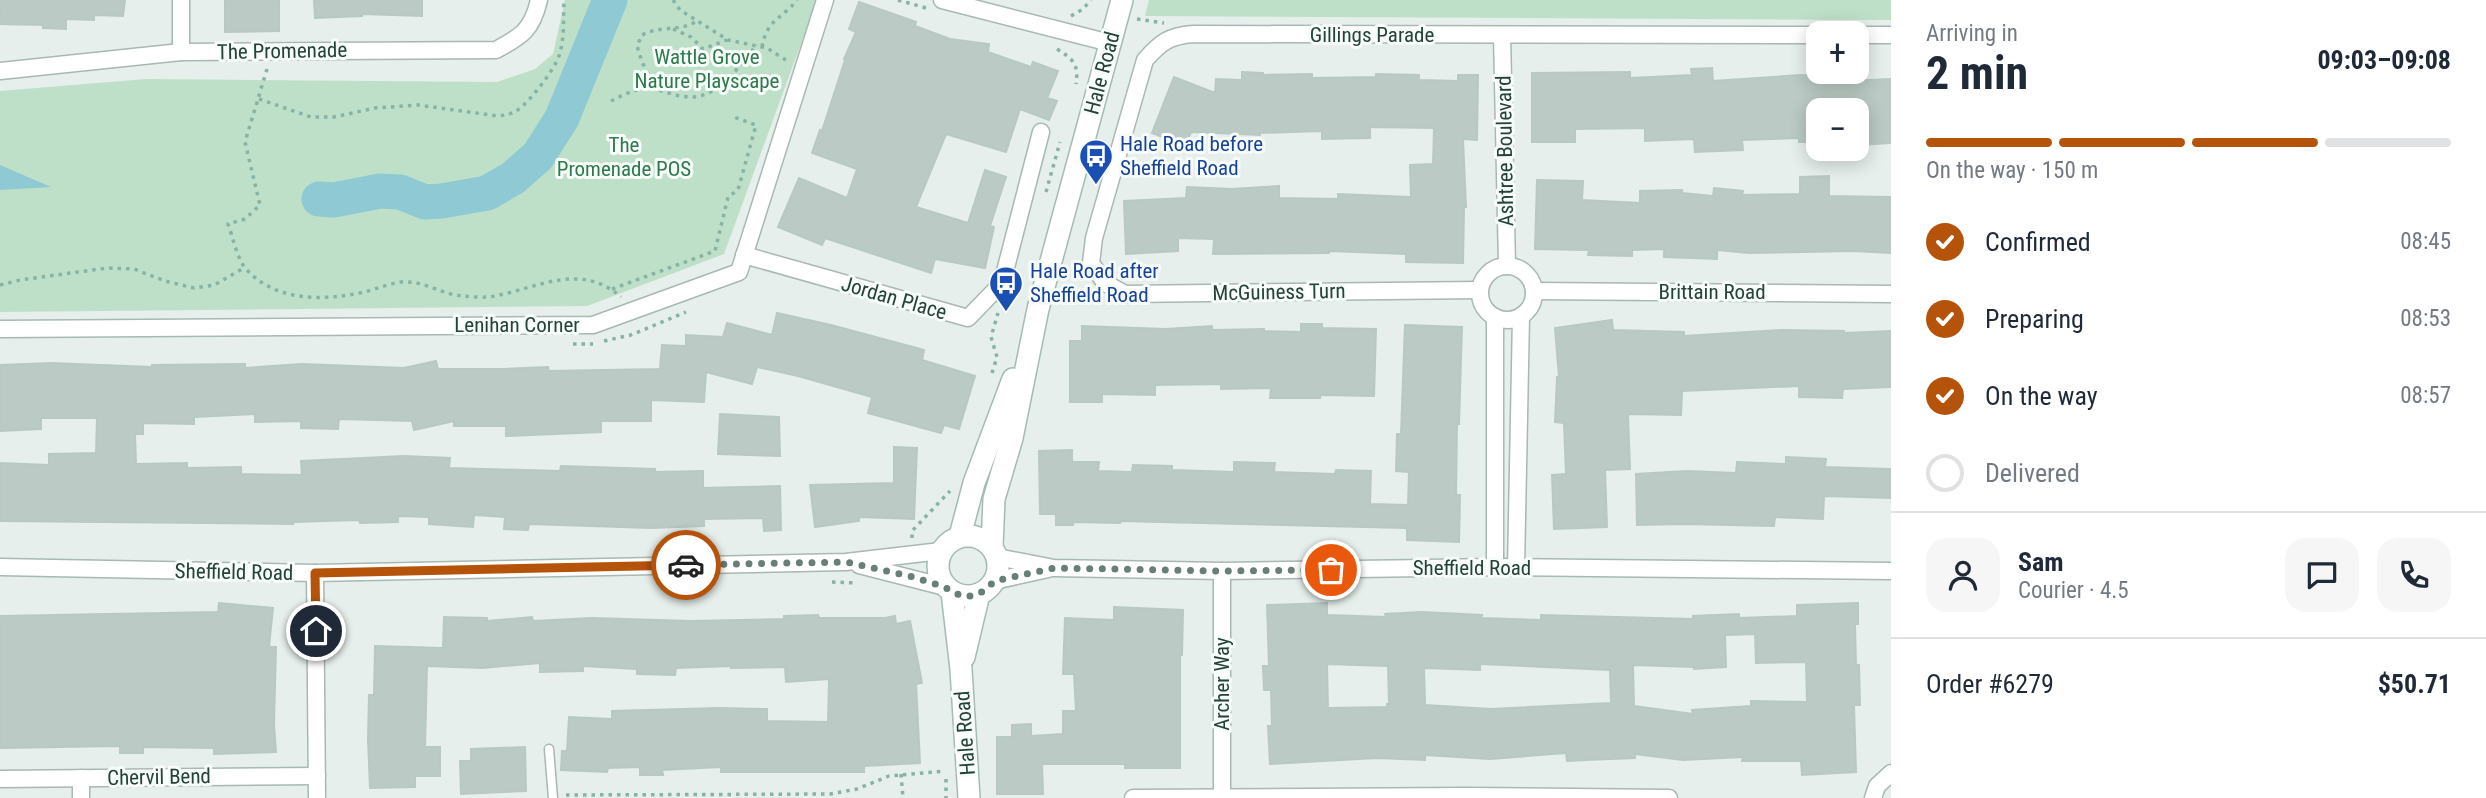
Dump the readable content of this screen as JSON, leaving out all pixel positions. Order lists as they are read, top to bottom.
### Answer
{
  "streets": {
    "main road": ["Hale Road"],
    "street": [
      "Gillings Parade",
      "The Promenade",
      "Ashtree Boulevard",
      "McGuiness Turn",
      "Brittain Road",
      "Jordan Place",
      "Lenihan Corner",
      "Sheffield Road",
      "Archer Way",
      "Chervil Bend"
    ]
  },
  "crossings": [
    ["Gillings Parade", "Ashtree Boulevard"],
    ["Gillings Parade", "McGuiness Turn"],
    ["Hale Road", "Sheffield Road"],
    ["Ashtree Boulevard", "McGuiness Turn"],
    ["Ashtree Boulevard", "Brittain Road"],
    ["McGuiness Turn", "Brittain Road"],
    ["Jordan Place", "Lenihan Corner"],
    ["Sheffield Road", "Archer Way"]
  ],
  "parks": ["Wattle Grove Nature Playscape", "The Promenade POS"],
  "places": {
    "bus stop": ["Hale Road before Sheffield Road", "Hale Road after Sheffield Road"]
  },
  "page": {
    "heading": ["2 min", "Arriving in", "09:03–09:08"],
    "panel": [
      "Sam",
      "Courier · 4.5",
      "Order #6279",
      "$50.71"
    ],
    "map_buttons": ["+", "−"],
    "bar": "On the way · 150 m",
    "list": [
      ["Confirmed", "08:45"],
      ["Preparing", "08:53"],
      ["On the way", "08:57"],
      "Delivered"
    ]
  }
}
